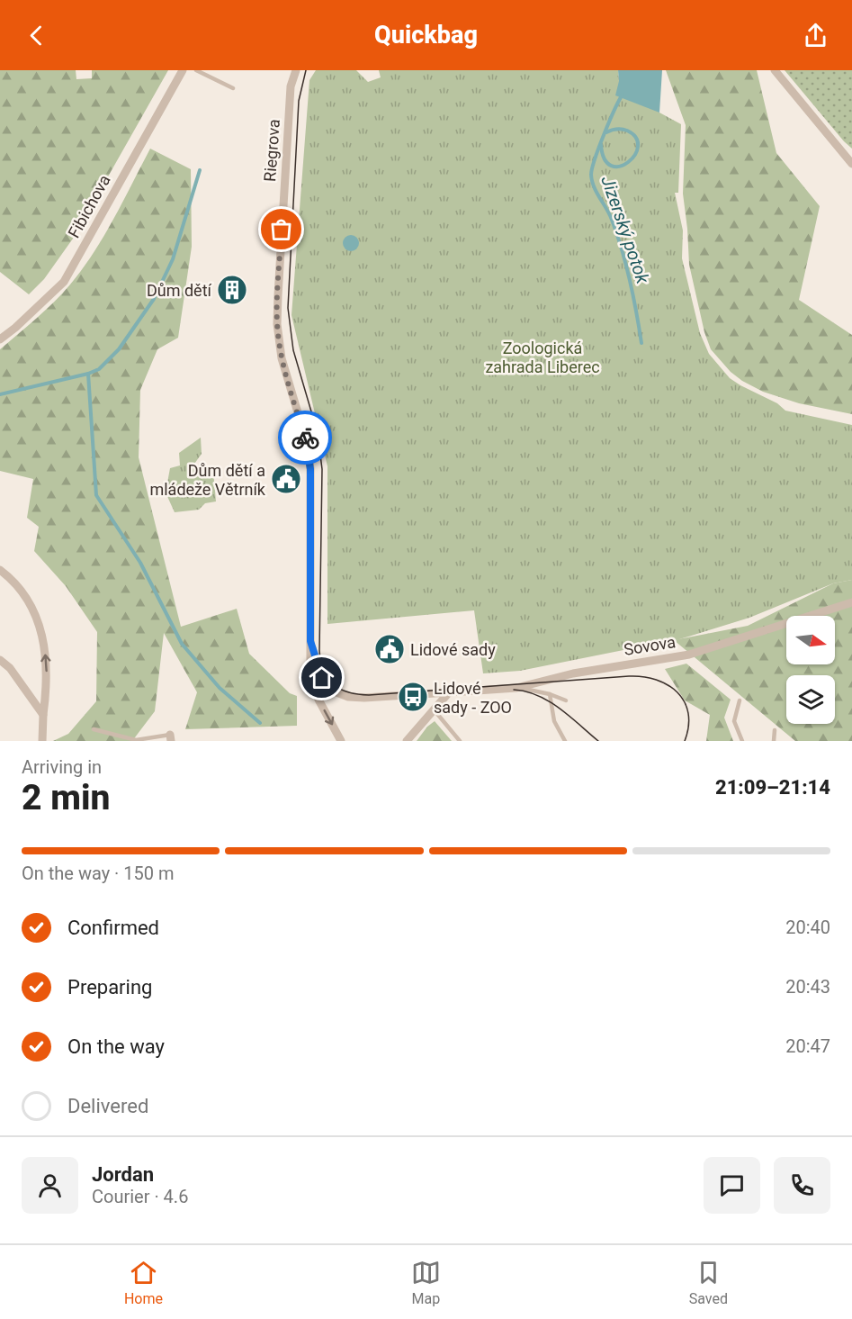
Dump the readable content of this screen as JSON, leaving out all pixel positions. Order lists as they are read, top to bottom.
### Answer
{
  "streets": {
    "street": ["Riegrova", "Fibichova", "Sovova"]
  },
  "water": ["Jizerský potok"],
  "parks": ["Zoologická zahrada Liberec"],
  "places": {
    "building": ["Dům dětí"],
    "public building": ["Dům dětí a mládeže Větrník", "Lidové sady"],
    "bus stop": ["Lidové sady - ZOO"]
  },
  "north": "right",
  "page": {
    "header": "Quickbag",
    "heading": ["2 min", "Arriving in", "21:09–21:14"],
    "panel": ["Jordan", "Courier · 4.6"],
    "bar": "On the way · 150 m",
    "list": [
      ["Confirmed", "20:40"],
      ["Preparing", "20:43"],
      ["On the way", "20:47"],
      "Delivered"
    ],
    "tabs": ["Home", "Map", "Saved"]
  }
}
